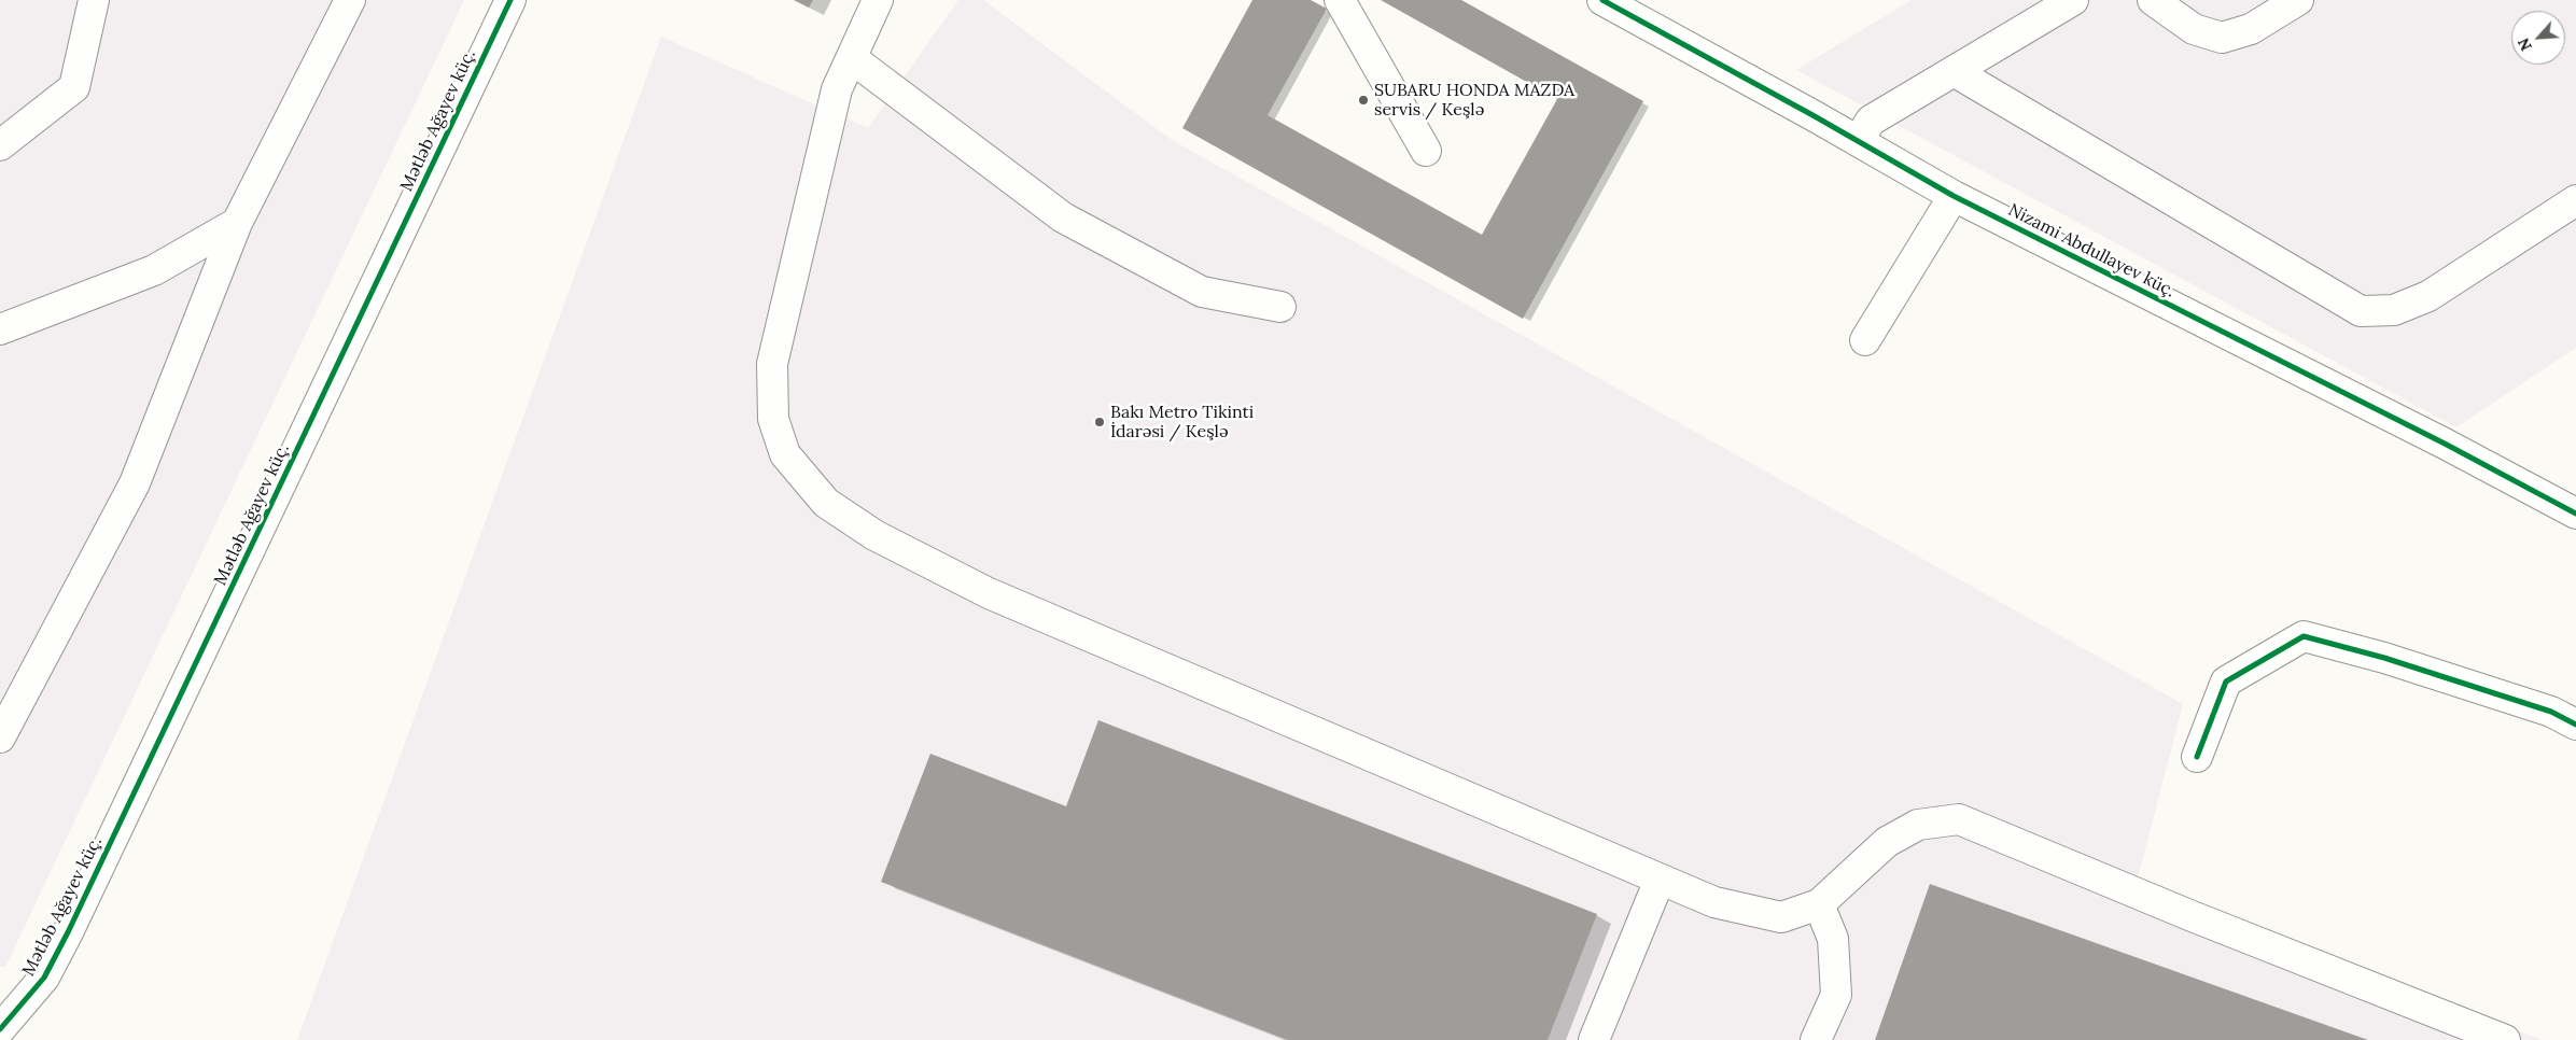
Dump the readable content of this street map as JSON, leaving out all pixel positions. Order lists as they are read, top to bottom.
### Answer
{
  "streets": {
    "street": ["Mətləb Ağayev küç.", "Nizami Abdullayev küç."]
  },
  "places": ["SUBARU HONDA MAZDA servis / Keşlə", "Bakı Metro Tikinti İdarəsi / Keşlə"],
  "north": "bottom left"
}
